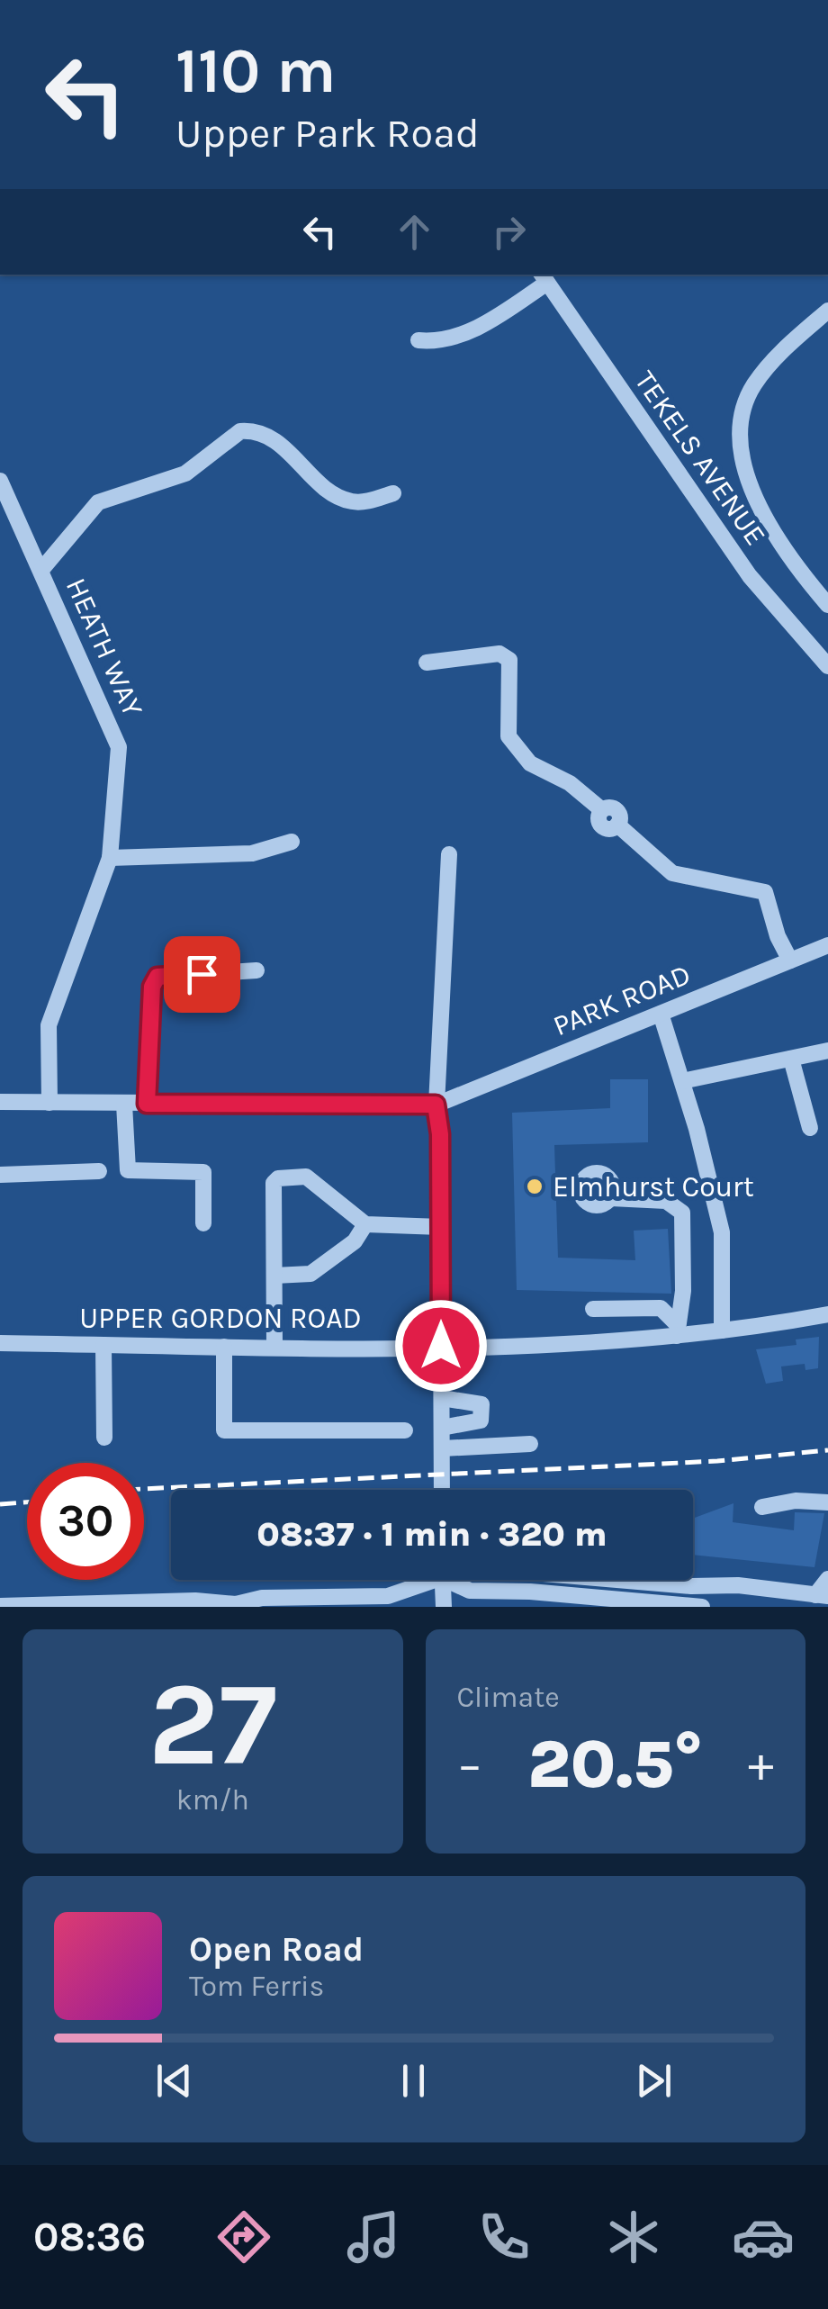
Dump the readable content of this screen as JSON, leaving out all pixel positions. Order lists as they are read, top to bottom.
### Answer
{
  "streets": {
    "street": [
      "TEKELS AVENUE",
      "HEATH WAY",
      "PARK ROAD",
      "UPPER GORDON ROAD"
    ]
  },
  "places": ["Elmhurst Court"],
  "page": {
    "turn": ["110 m", "Upper Park Road"],
    "limit": "30",
    "trip": "08:37 · 1 min · 320 m",
    "tile": [
      ["27", "km/h"],
      "Climate"
    ],
    "heat": ["−", "20.5°", "+"],
    "song": ["Open Road", "Tom Ferris"],
    "tabs": "08:36"
  }
}
